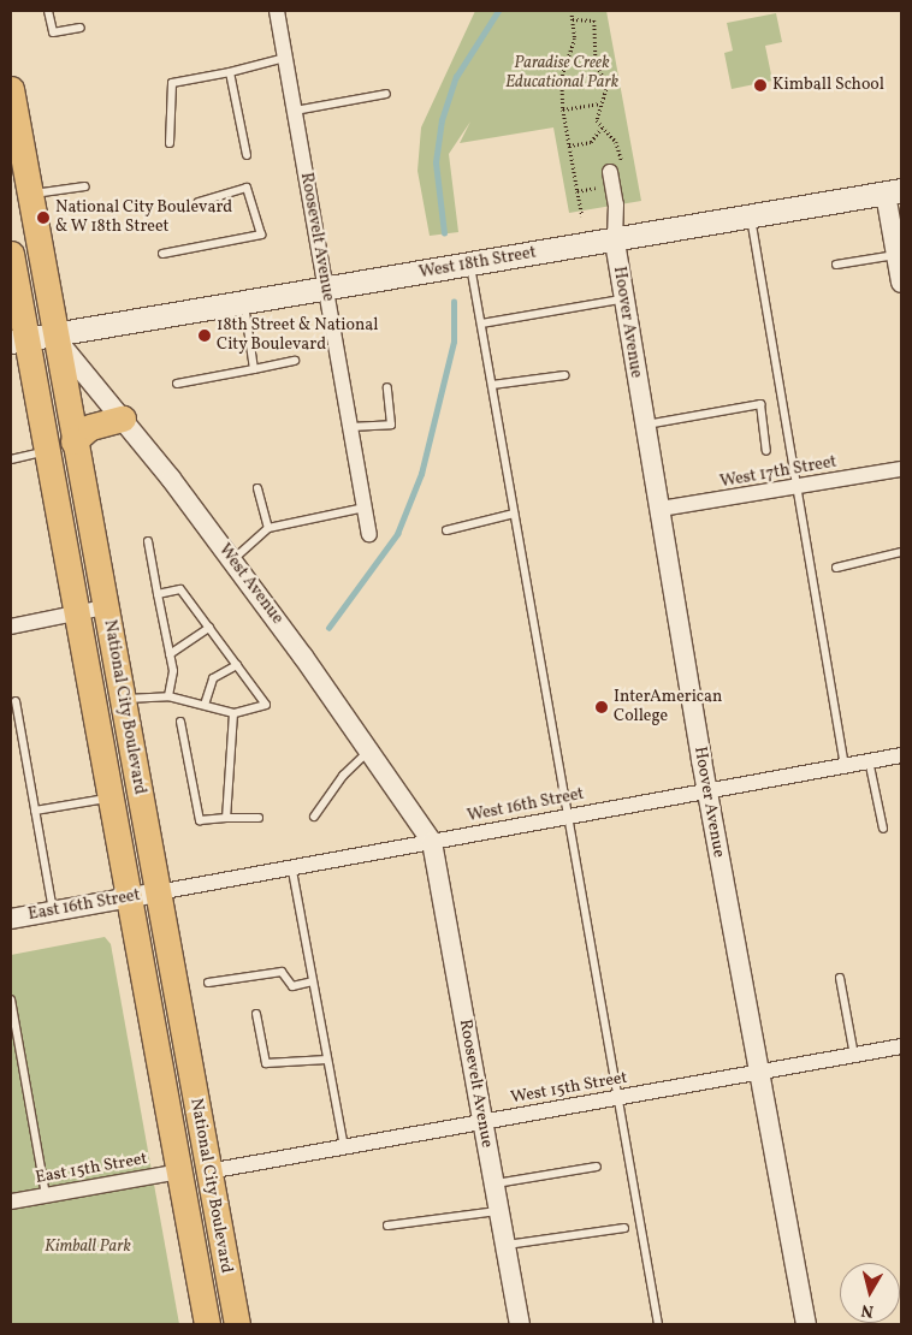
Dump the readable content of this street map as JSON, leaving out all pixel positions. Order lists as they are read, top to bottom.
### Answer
{
  "streets": {
    "main road": ["West 18th Street", "National City Boulevard"],
    "street": [
      "Roosevelt Avenue",
      "Hoover Avenue",
      "West 17th Street",
      "West Avenue",
      "West 16th Street",
      "East 16th Street",
      "West 15th Street",
      "East 15th Street"
    ]
  },
  "crossings": [
    ["Roosevelt Avenue", "West 18th Street"],
    ["Roosevelt Avenue", "West Avenue"],
    ["Roosevelt Avenue", "West 16th Street"],
    ["Roosevelt Avenue", "West 15th Street"],
    ["West 18th Street", "Hoover Avenue"],
    ["West 18th Street", "West Avenue"],
    ["West 18th Street", "National City Boulevard"],
    ["Hoover Avenue", "West 17th Street"],
    ["Hoover Avenue", "West 16th Street"],
    ["Hoover Avenue", "West 15th Street"],
    ["West Avenue", "National City Boulevard"],
    ["West Avenue", "West 16th Street"],
    ["National City Boulevard", "West 16th Street"],
    ["National City Boulevard", "East 16th Street"],
    ["National City Boulevard", "West 15th Street"],
    ["National City Boulevard", "East 15th Street"],
    ["West 16th Street", "East 16th Street"]
  ],
  "parks": ["Paradise Creek Educational Park", "Kimball Park"],
  "places": [
    "Kimball School",
    "National City Boulevard & W 18th Street",
    "18th Street & National City Boulevard",
    "InterAmerican College"
  ],
  "north": "bottom"
}
